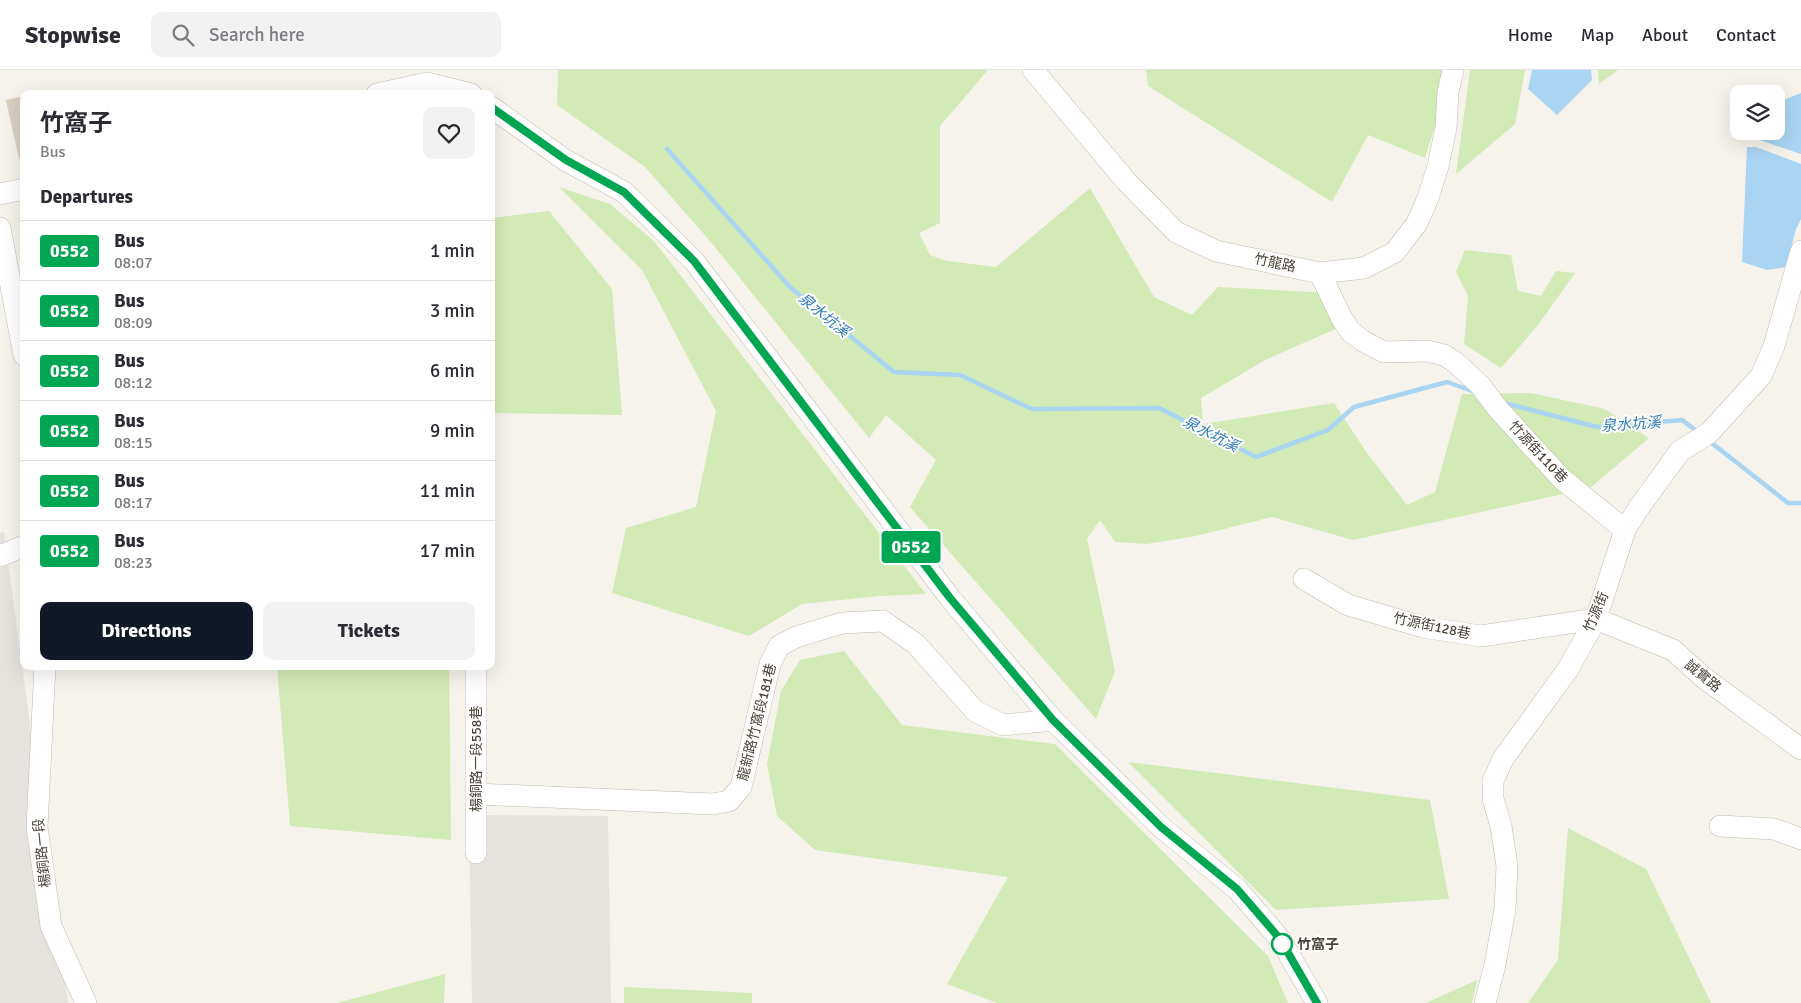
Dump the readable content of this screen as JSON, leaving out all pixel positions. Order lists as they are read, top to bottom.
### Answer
{
  "streets": {
    "street": [
      "竹龍路",
      "竹源街110巷",
      "竹源街",
      "竹源街128巷",
      "誠實路",
      "龍新路竹窩段181巷",
      "楊銅路一段558巷",
      "楊銅路一段"
    ]
  },
  "crossings": [
    ["竹龍路", "竹源街110巷"],
    ["竹源街110巷", "竹源街"],
    ["竹源街", "竹源街128巷"],
    ["竹源街", "誠實路"],
    ["竹源街128巷", "誠實路"],
    ["龍新路竹窩段181巷", "楊銅路一段558巷"]
  ],
  "water": ["泉水坑溪"],
  "places": ["竹窩子"],
  "lines": ["bus line 0552"],
  "page": {
    "header": "Stopwise",
    "search": "Search here",
    "nav": [
      "Home",
      "Map",
      "About",
      "Contact"
    ],
    "on_map": "0552",
    "heading": [
      ["竹窩子", "Bus"],
      "Departures"
    ],
    "list": [
      {
        "mark": "0552",
        "name": "Bus",
        "note": "08:07",
        "value": "1 min"
      },
      {
        "mark": "0552",
        "name": "Bus",
        "note": "08:09",
        "value": "3 min"
      },
      {
        "mark": "0552",
        "name": "Bus",
        "note": "08:12",
        "value": "6 min"
      },
      {
        "mark": "0552",
        "name": "Bus",
        "note": "08:15",
        "value": "9 min"
      },
      {
        "mark": "0552",
        "name": "Bus",
        "note": "08:17",
        "value": "11 min"
      },
      {
        "mark": "0552",
        "name": "Bus",
        "note": "08:23",
        "value": "17 min"
      }
    ],
    "buttons": ["Directions", "Tickets"]
  }
}
